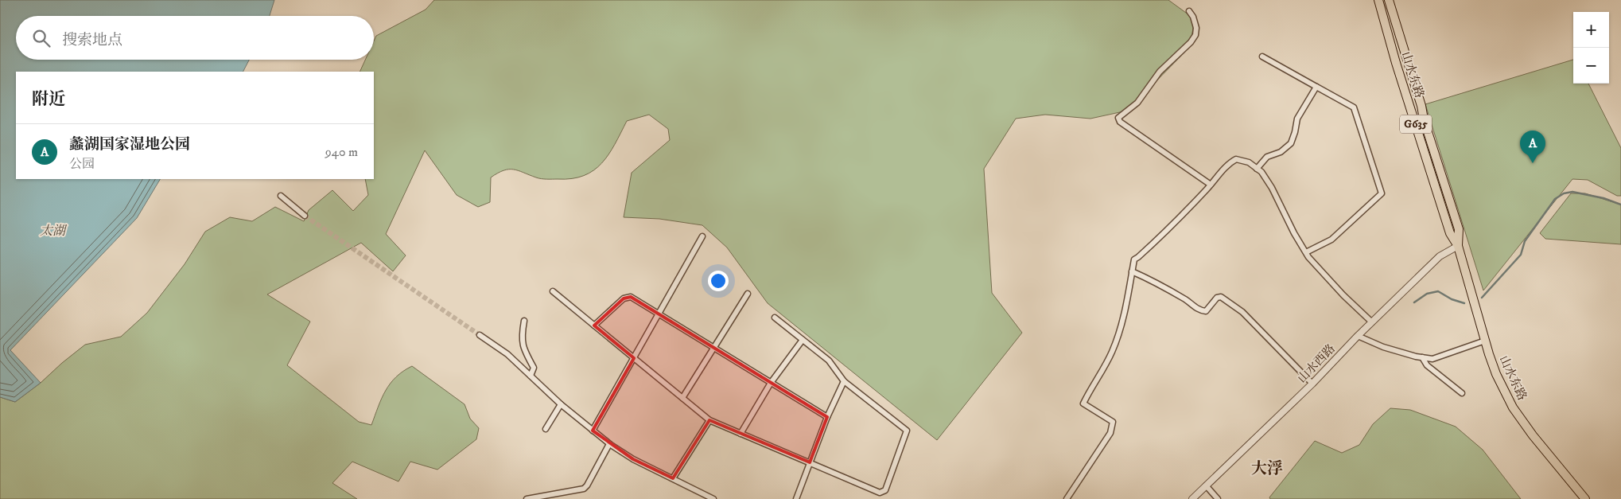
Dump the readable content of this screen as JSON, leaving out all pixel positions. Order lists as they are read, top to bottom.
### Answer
{
  "streets": {
    "highway": ["山水东路", "G635"],
    "street": ["山水西路"]
  },
  "crossings": [
    ["山水东路", "山水西路"]
  ],
  "districts": ["大浮"],
  "water": ["太湖"],
  "page": {
    "map_buttons": ["+", "−"],
    "search": "搜索地点",
    "heading": "附近",
    "list": [
      {
        "mark": "A",
        "name": "蠡湖国家湿地公园",
        "note": "公园",
        "value": "940 m"
      }
    ],
    "pins": "A"
  }
}
